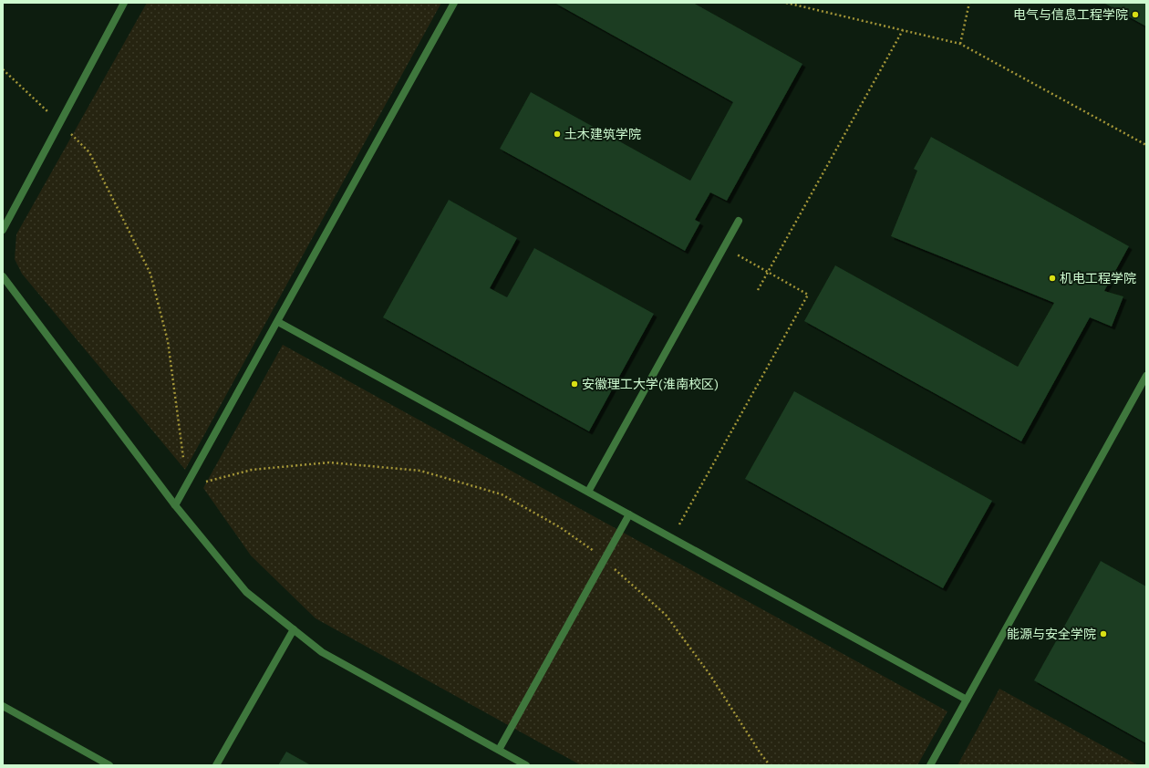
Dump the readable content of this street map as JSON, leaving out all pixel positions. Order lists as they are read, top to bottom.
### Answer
{
  "places": [
    "电气与信息工程学院",
    "土木建筑学院",
    "机电工程学院",
    "安徽理工大学(淮南校区)",
    "能源与安全学院"
  ]
}
